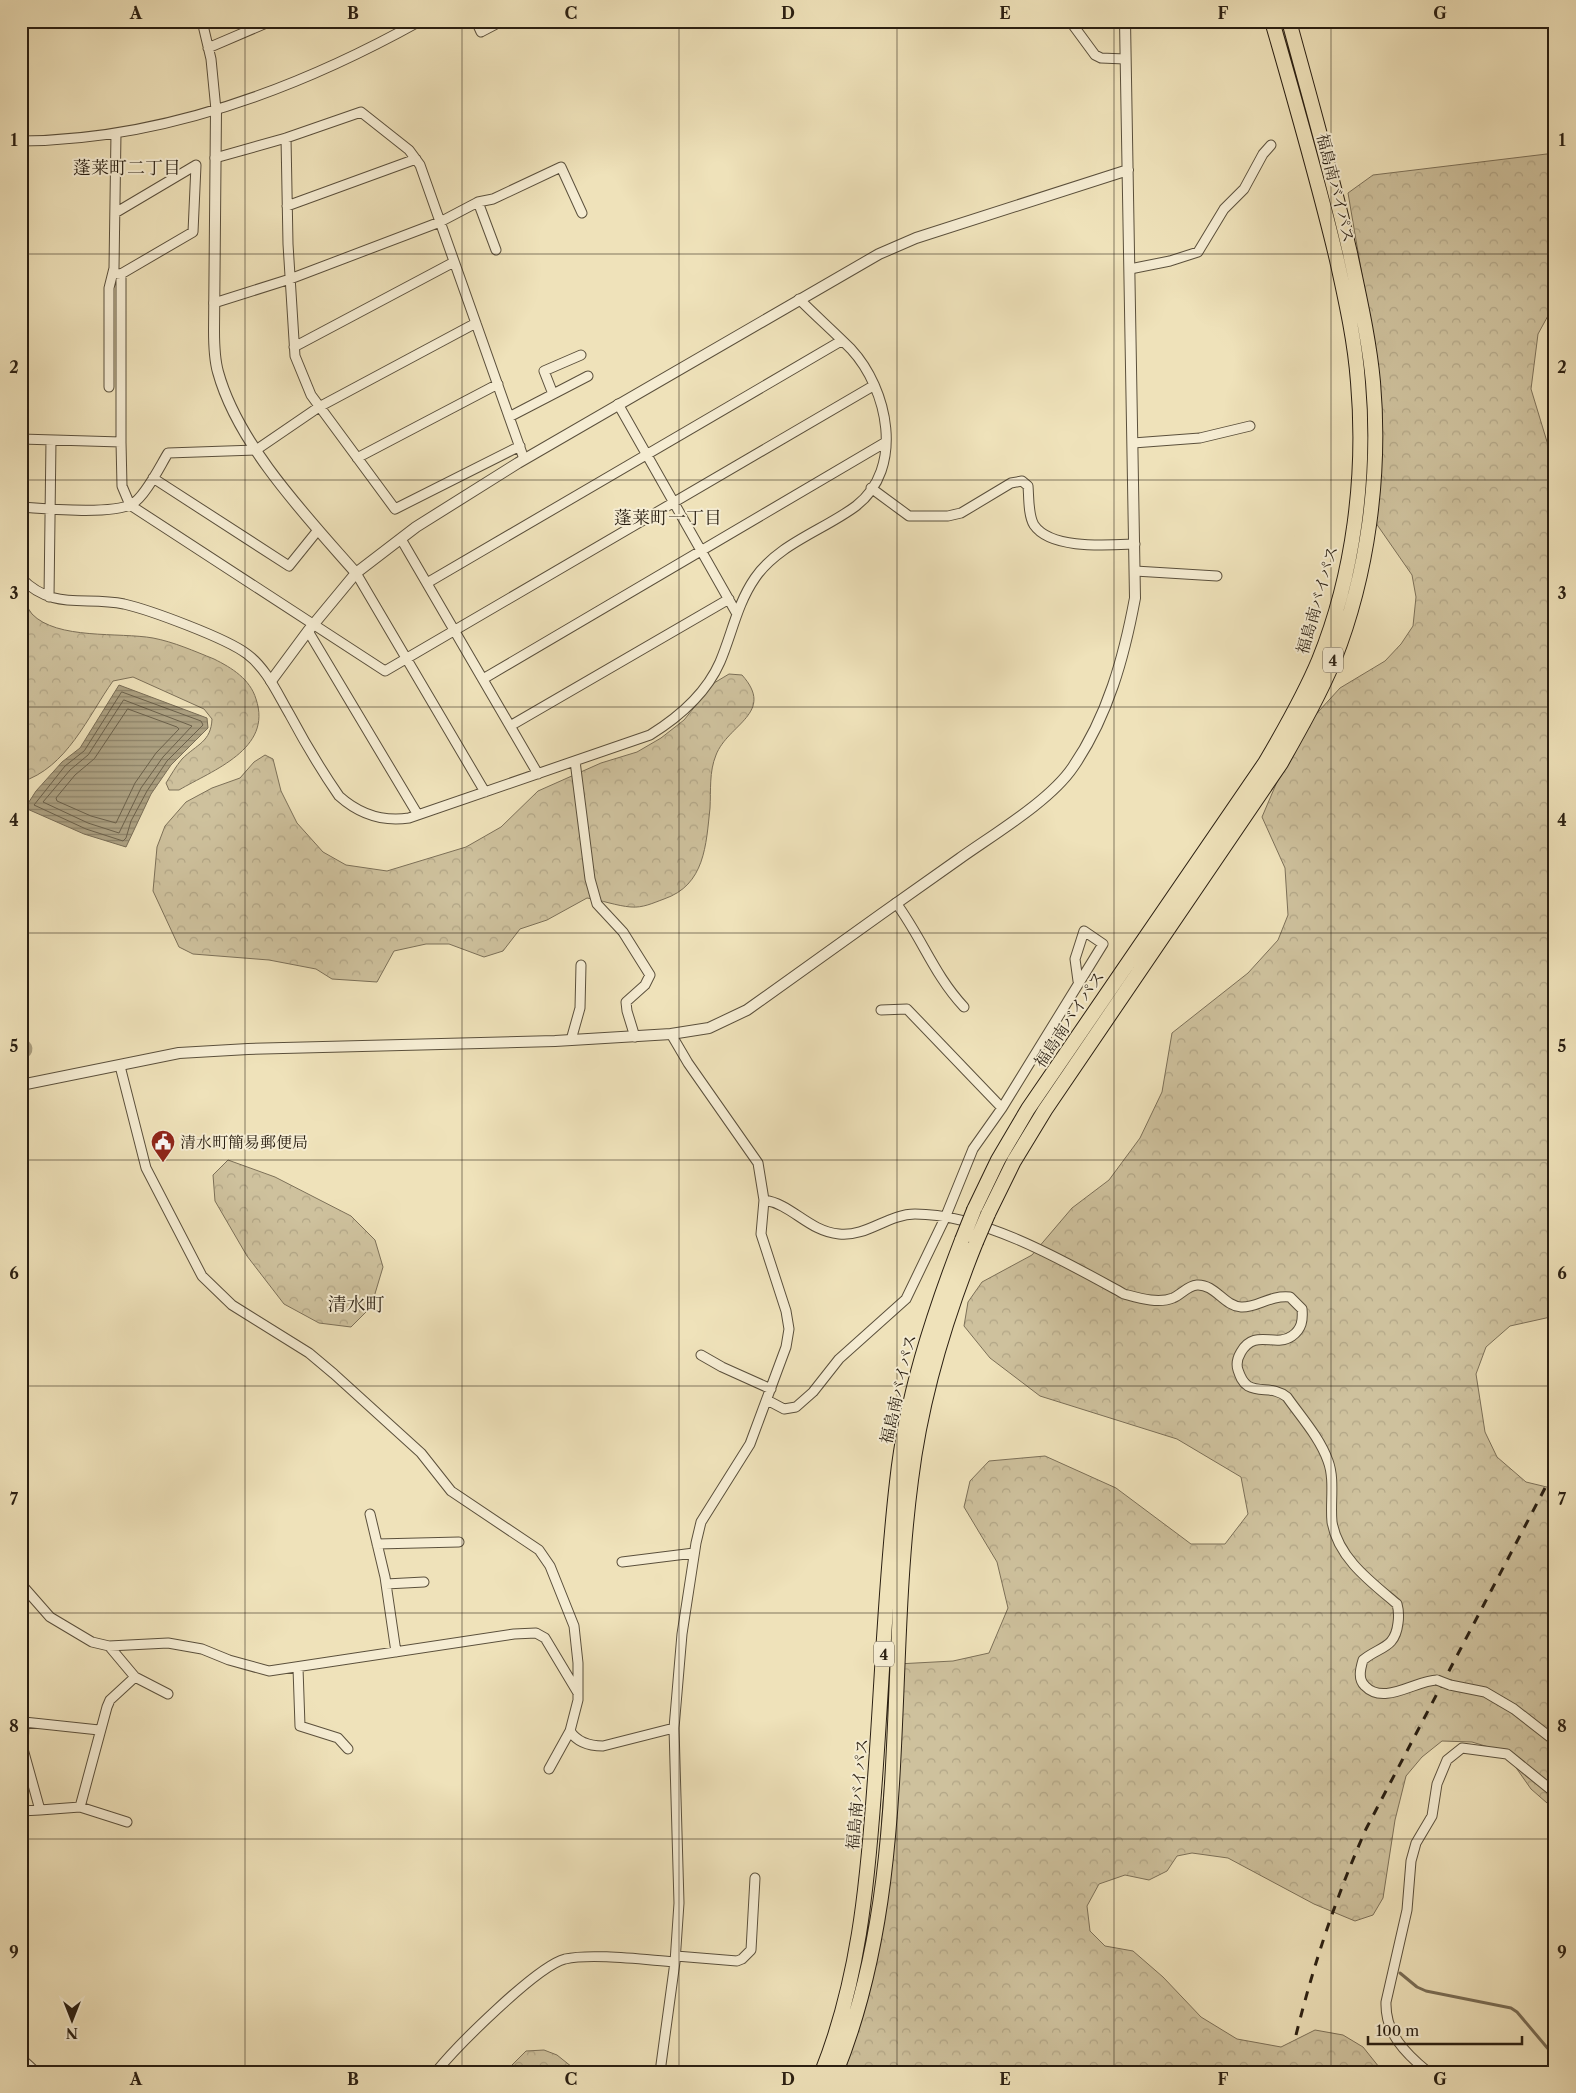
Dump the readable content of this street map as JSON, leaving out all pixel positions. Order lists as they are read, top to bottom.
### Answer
{
  "streets": {
    "highway": ["福島南バイパス", "4"]
  },
  "districts": ["蓬莱町二丁目", "蓬莱町一丁目", "清水町"],
  "places": {
    "public building": ["清水町簡易郵便局"]
  },
  "scale_bar": "100 m",
  "north": "bottom",
  "grid": {
    "columns": [
      "A",
      "B",
      "C",
      "D",
      "E",
      "F",
      "G"
    ],
    "rows": [
      "1",
      "2",
      "3",
      "4",
      "5",
      "6",
      "7",
      "8",
      "9"
    ]
  }
}
